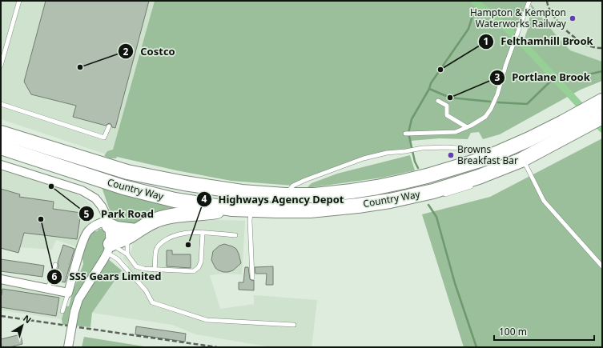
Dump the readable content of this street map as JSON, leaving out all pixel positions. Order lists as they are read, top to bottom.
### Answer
{
  "streets": {
    "highway": ["Country Way"]
  },
  "places": [
    "Hampton & Kempton Waterworks Railway",
    "Costco",
    "Felthamhill Brook",
    "Portlane Brook",
    "Browns Breakfast Bar",
    "Park Road",
    "SSS Gears Limited",
    "Highways Agency Depot"
  ],
  "scale_bar": "100 m",
  "north": "top right"
}
